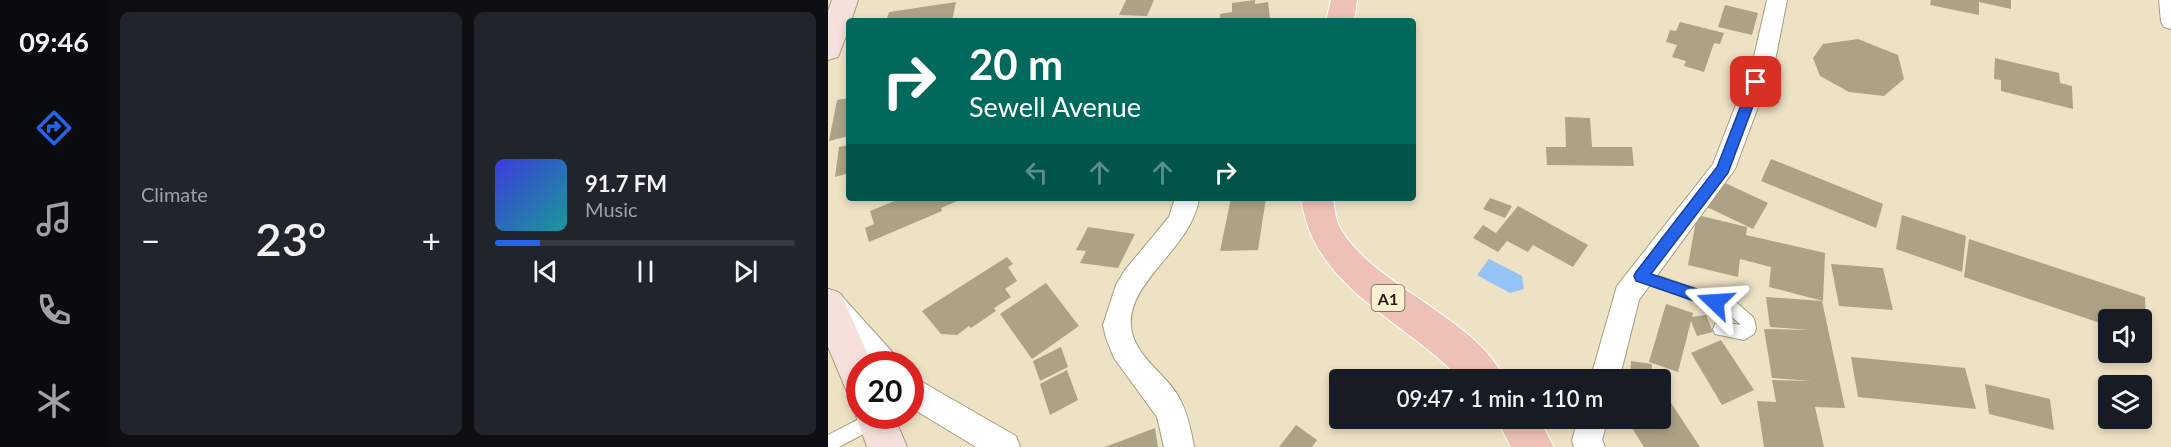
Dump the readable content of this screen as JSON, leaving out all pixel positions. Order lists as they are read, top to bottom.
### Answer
{
  "streets": {
    "main road": ["A1"]
  },
  "page": {
    "tabs": "09:46",
    "tile": "Climate",
    "turn": ["20 m", "Sewell Avenue"],
    "song": ["91.7 FM", "Music"],
    "heat": ["−", "23°", "+"],
    "limit": "20",
    "trip": "09:47 · 1 min · 110 m"
  }
}
